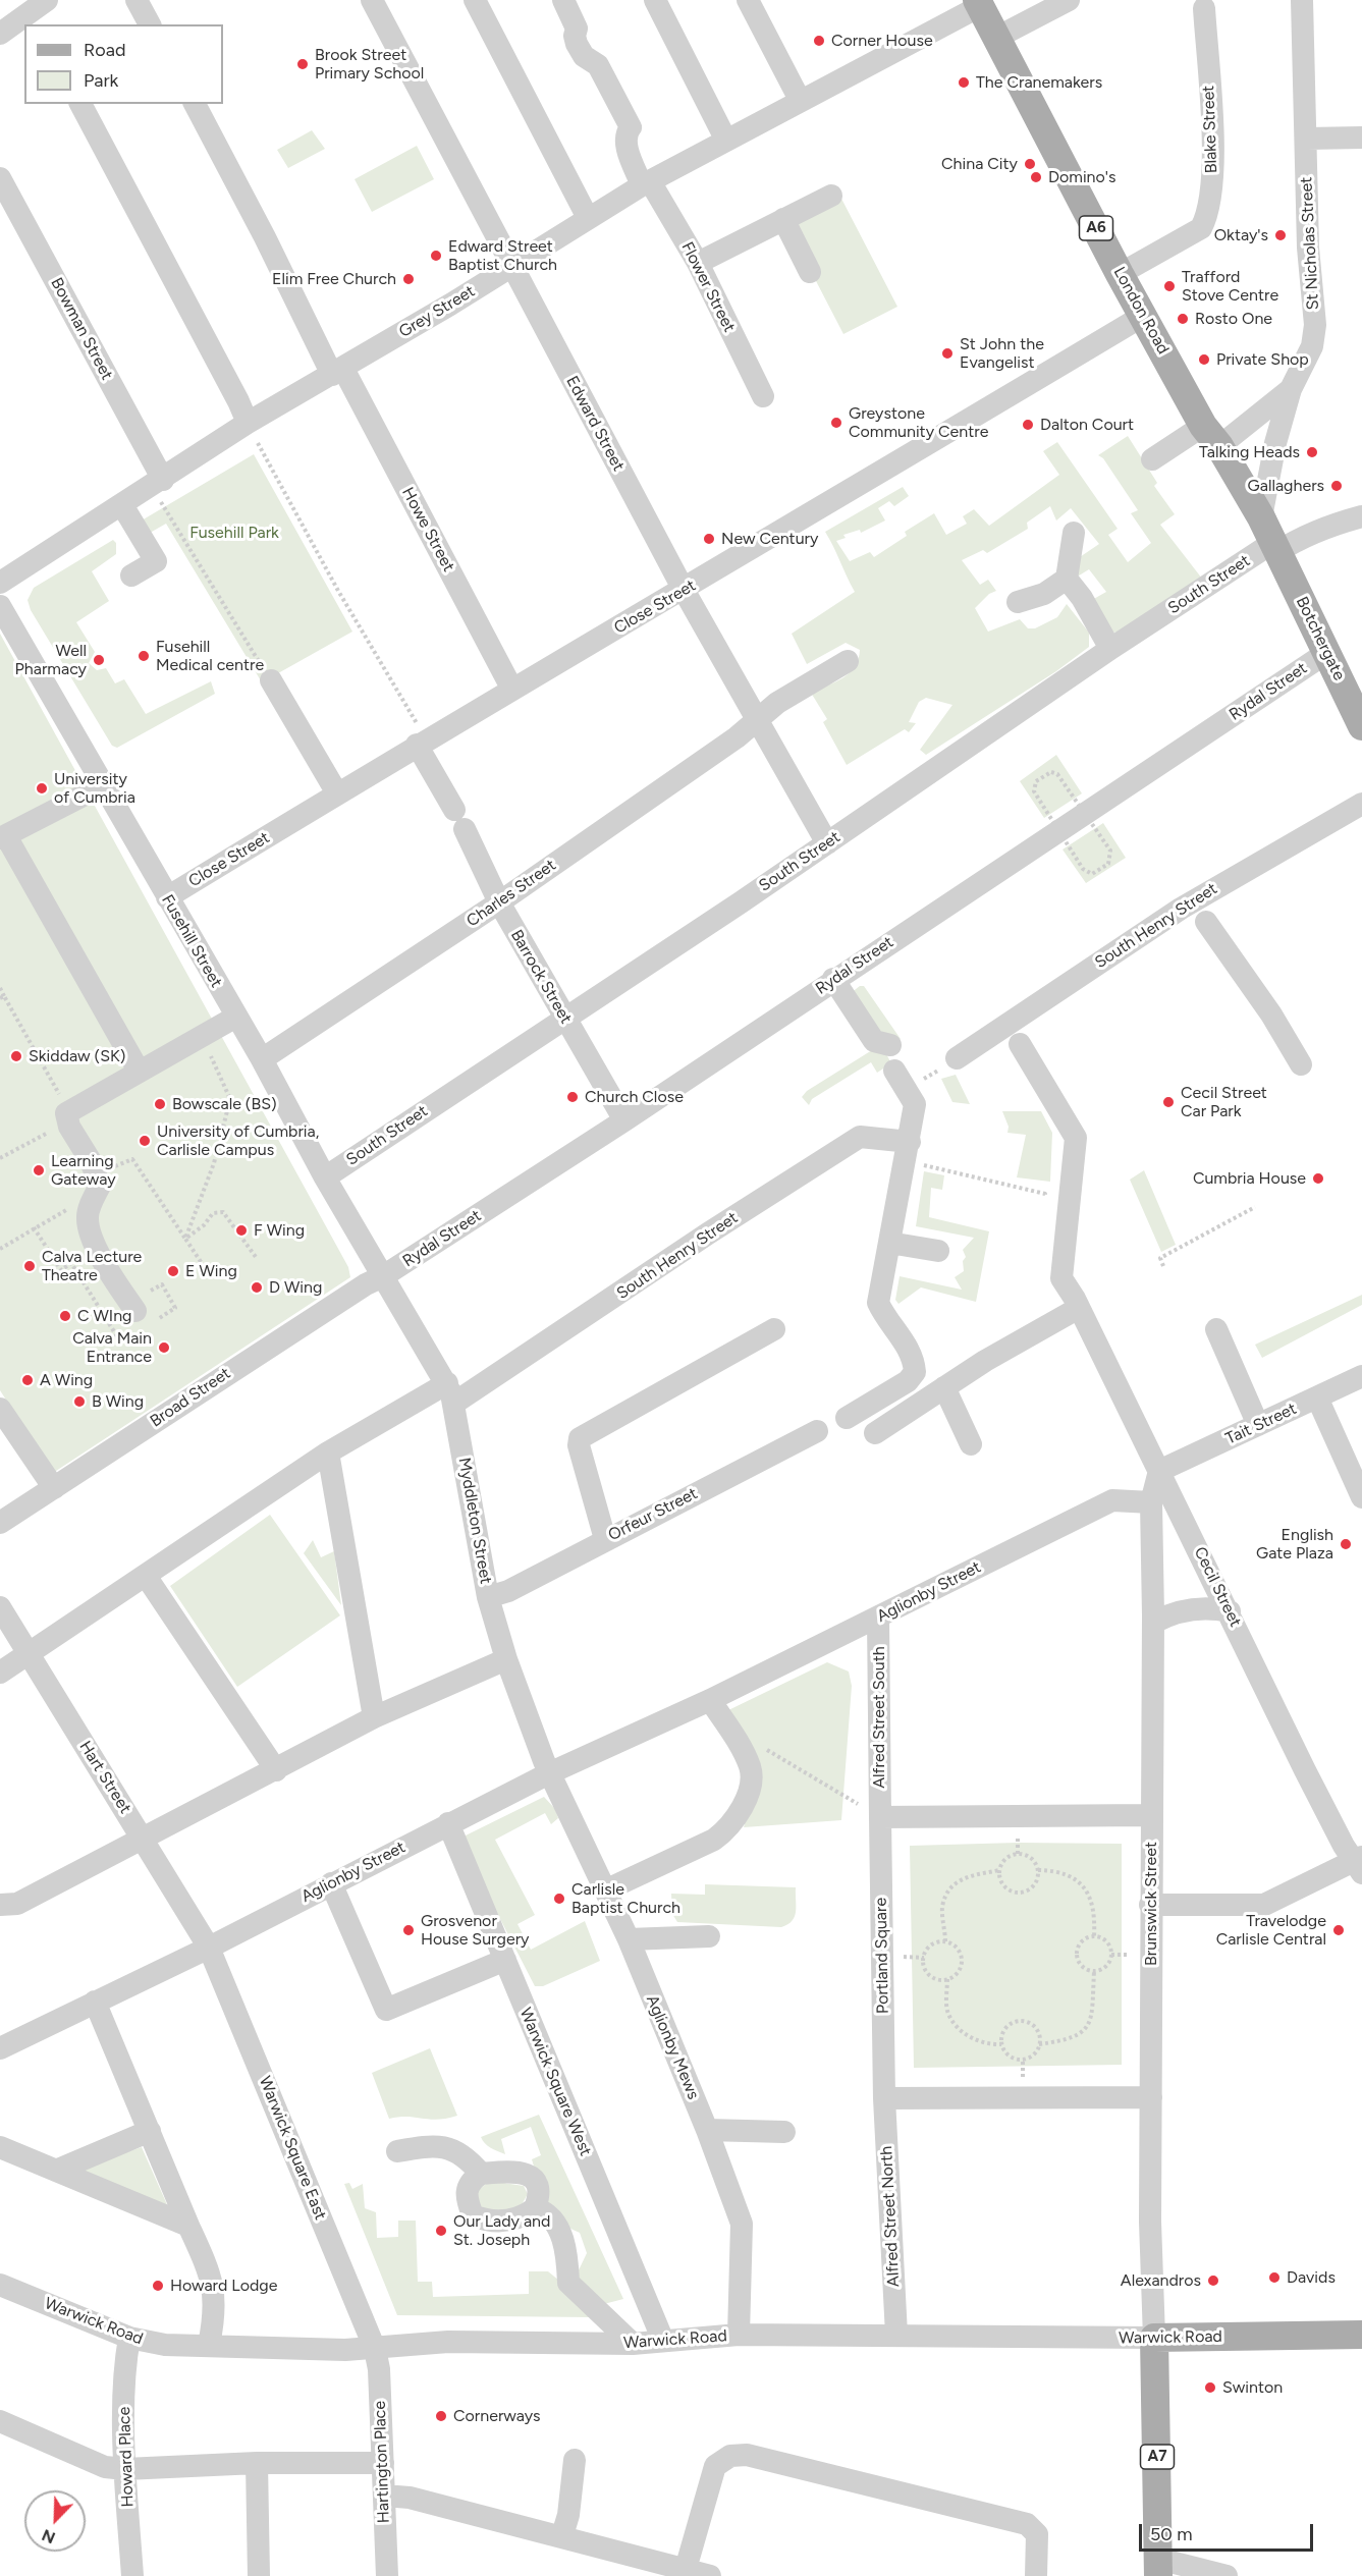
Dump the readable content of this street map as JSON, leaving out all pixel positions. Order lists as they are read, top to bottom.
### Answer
{
  "streets": {
    "main road": [
      "A6",
      "London Road",
      "Botchergate",
      "Warwick Road",
      "A7"
    ],
    "street": [
      "Blake Street",
      "St Nicholas Street",
      "Flower Street",
      "Grey Street",
      "Bowman Street",
      "Edward Street",
      "Howe Street",
      "South Street",
      "Close Street",
      "Rydal Street",
      "Charles Street",
      "South Henry Street",
      "Fusehill Street",
      "Barrock Street",
      "Broad Street",
      "Tait Street",
      "Orfeur Street",
      "Myddleton Street",
      "Cecil Street",
      "Aglionby Street",
      "Alfred Street South",
      "Hart Street",
      "Brunswick Street",
      "Portland Square",
      "Aglionby Mews",
      "Warwick Square West",
      "Warwick Square East",
      "Alfred Street North",
      "Howard Place",
      "Hartington Place"
    ]
  },
  "crossings": [
    ["Blake Street", "London Road"],
    ["St Nicholas Street", "London Road"],
    ["Flower Street", "Grey Street"],
    ["London Road", "Grey Street"],
    ["London Road", "South Street"],
    ["London Road", "Close Street"],
    ["London Road", "Botchergate"],
    ["Grey Street", "Bowman Street"],
    ["Grey Street", "Edward Street"],
    ["Grey Street", "Howe Street"],
    ["Edward Street", "South Street"],
    ["Edward Street", "Close Street"],
    ["Edward Street", "Charles Street"],
    ["Howe Street", "Close Street"],
    ["South Street", "Botchergate"],
    ["South Street", "Fusehill Street"],
    ["South Street", "Barrock Street"],
    ["Close Street", "Fusehill Street"],
    ["Close Street", "Barrock Street"],
    ["Botchergate", "Rydal Street"],
    ["Rydal Street", "Fusehill Street"],
    ["Rydal Street", "Barrock Street"],
    ["Rydal Street", "Broad Street"],
    ["Rydal Street", "Myddleton Street"],
    ["Charles Street", "Fusehill Street"],
    ["Charles Street", "Barrock Street"],
    ["South Henry Street", "Myddleton Street"],
    ["South Henry Street", "Hart Street"],
    ["Fusehill Street", "Broad Street"],
    ["Fusehill Street", "Myddleton Street"],
    ["Broad Street", "Myddleton Street"],
    ["Tait Street", "Cecil Street"],
    ["Tait Street", "Brunswick Street"],
    ["Orfeur Street", "Myddleton Street"],
    ["Myddleton Street", "Aglionby Street"],
    ["Myddleton Street", "Aglionby Mews"],
    ["Cecil Street", "Brunswick Street"],
    ["Aglionby Street", "Alfred Street South"],
    ["Aglionby Street", "Hart Street"],
    ["Aglionby Street", "Brunswick Street"],
    ["Aglionby Street", "Aglionby Mews"],
    ["Aglionby Street", "Warwick Square West"],
    ["Aglionby Street", "Warwick Square East"],
    ["Alfred Street South", "Portland Square"],
    ["Hart Street", "Warwick Square East"],
    ["Brunswick Street", "Warwick Road"],
    ["Brunswick Street", "A7"],
    ["Portland Square", "Alfred Street North"],
    ["Aglionby Mews", "Warwick Road"],
    ["Warwick Square West", "Warwick Road"],
    ["Warwick Square East", "Warwick Road"],
    ["Warwick Square East", "Hartington Place"],
    ["Alfred Street North", "Warwick Road"],
    ["Warwick Road", "Howard Place"],
    ["Warwick Road", "A7"],
    ["Warwick Road", "Hartington Place"]
  ],
  "parks": ["Fusehill Park"],
  "places": [
    "Corner House",
    "Brook Street Primary School",
    "The Cranemakers",
    "China City",
    "Domino's",
    "Oktay's",
    "Edward Street Baptist Church",
    "Elim Free Church",
    "Trafford Stove Centre",
    "Rosto One",
    "St John the Evangelist",
    "Private Shop",
    "Greystone Community Centre",
    "Dalton Court",
    "Talking Heads",
    "Gallaghers",
    "New Century",
    "Fusehill Medical centre",
    "Well Pharmacy",
    "University of Cumbria",
    "Skiddaw (SK)",
    "Church Close",
    "Cecil Street Car Park",
    "Bowscale (BS)",
    "University of Cumbria, Carlisle Campus",
    "Learning Gateway",
    "Cumbria House",
    "F Wing",
    "Calva Lecture Theatre",
    "E Wing",
    "D Wing",
    "C WIng",
    "Calva Main Entrance",
    "A Wing",
    "B Wing",
    "English Gate Plaza",
    "Carlisle Baptist Church",
    "Grosvenor House Surgery",
    "Travelodge Carlisle Central",
    "Our Lady and St. Joseph",
    "Davids",
    "Alexandros",
    "Howard Lodge",
    "Swinton",
    "Cornerways"
  ],
  "legend": ["Road", "Park"],
  "scale_bar": "50 m",
  "north": "bottom left"
}
